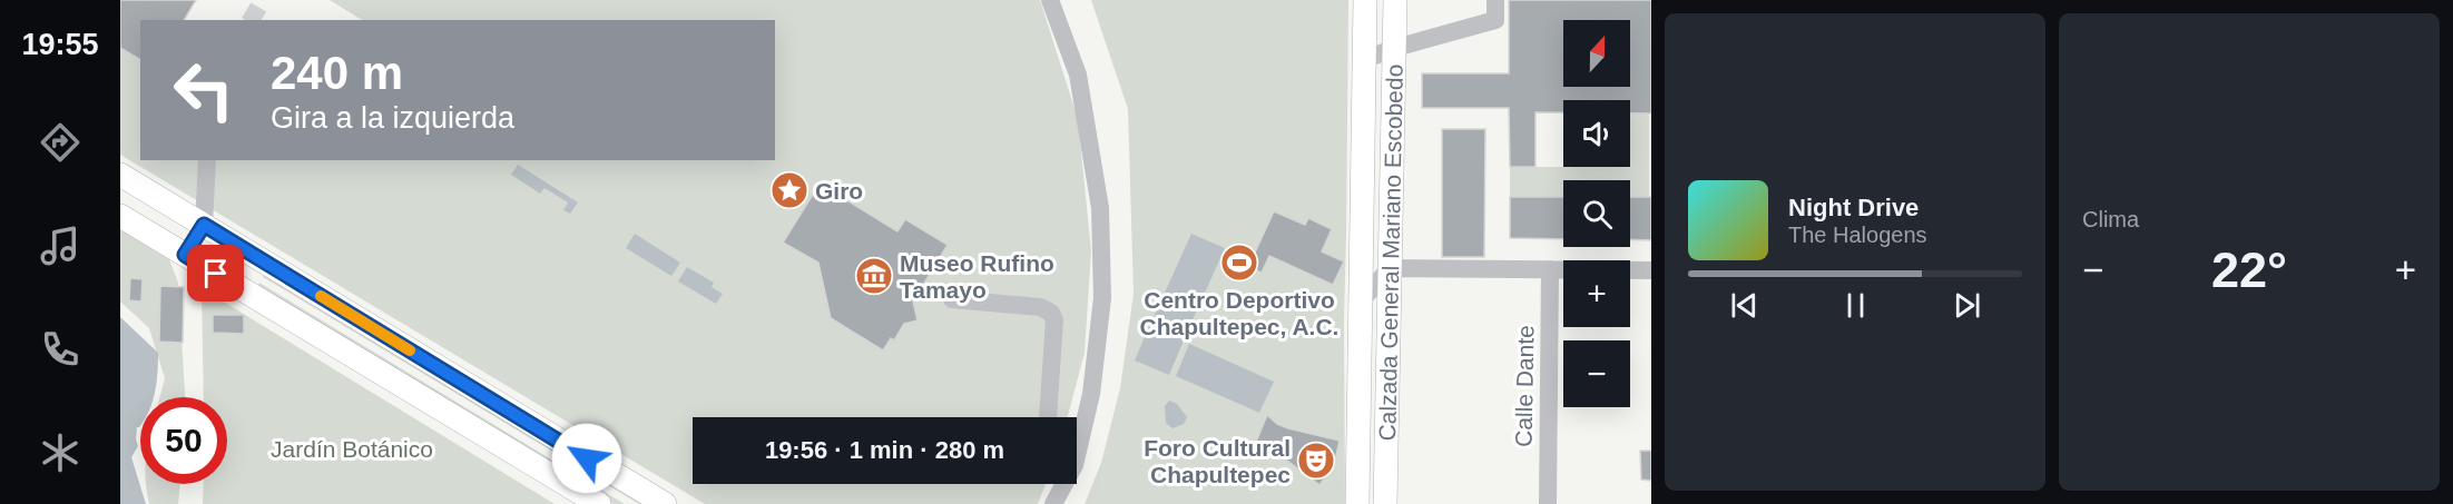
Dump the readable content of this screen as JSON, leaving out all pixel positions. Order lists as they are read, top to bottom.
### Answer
{
  "streets": {
    "main road": ["Calzada General Mariano Escobedo"],
    "street": ["Calle Dante"]
  },
  "parks": ["Jardín Botánico"],
  "places": {
    "place": ["Giro"],
    "sports": ["Centro Deportivo Chapultepec, A.C."],
    "museum": ["Museo Rufino Tamayo"],
    "theatre": ["Foro Cultural Chapultepec"]
  },
  "north": "top",
  "page": {
    "tabs": "19:55",
    "tile": "Clima",
    "map_buttons": ["+", "−"],
    "turn": ["240 m", "Gira a la izquierda"],
    "song": ["Night Drive", "The Halogens"],
    "heat": ["−", "22°", "+"],
    "limit": "50",
    "trip": "19:56 · 1 min · 280 m"
  }
}
